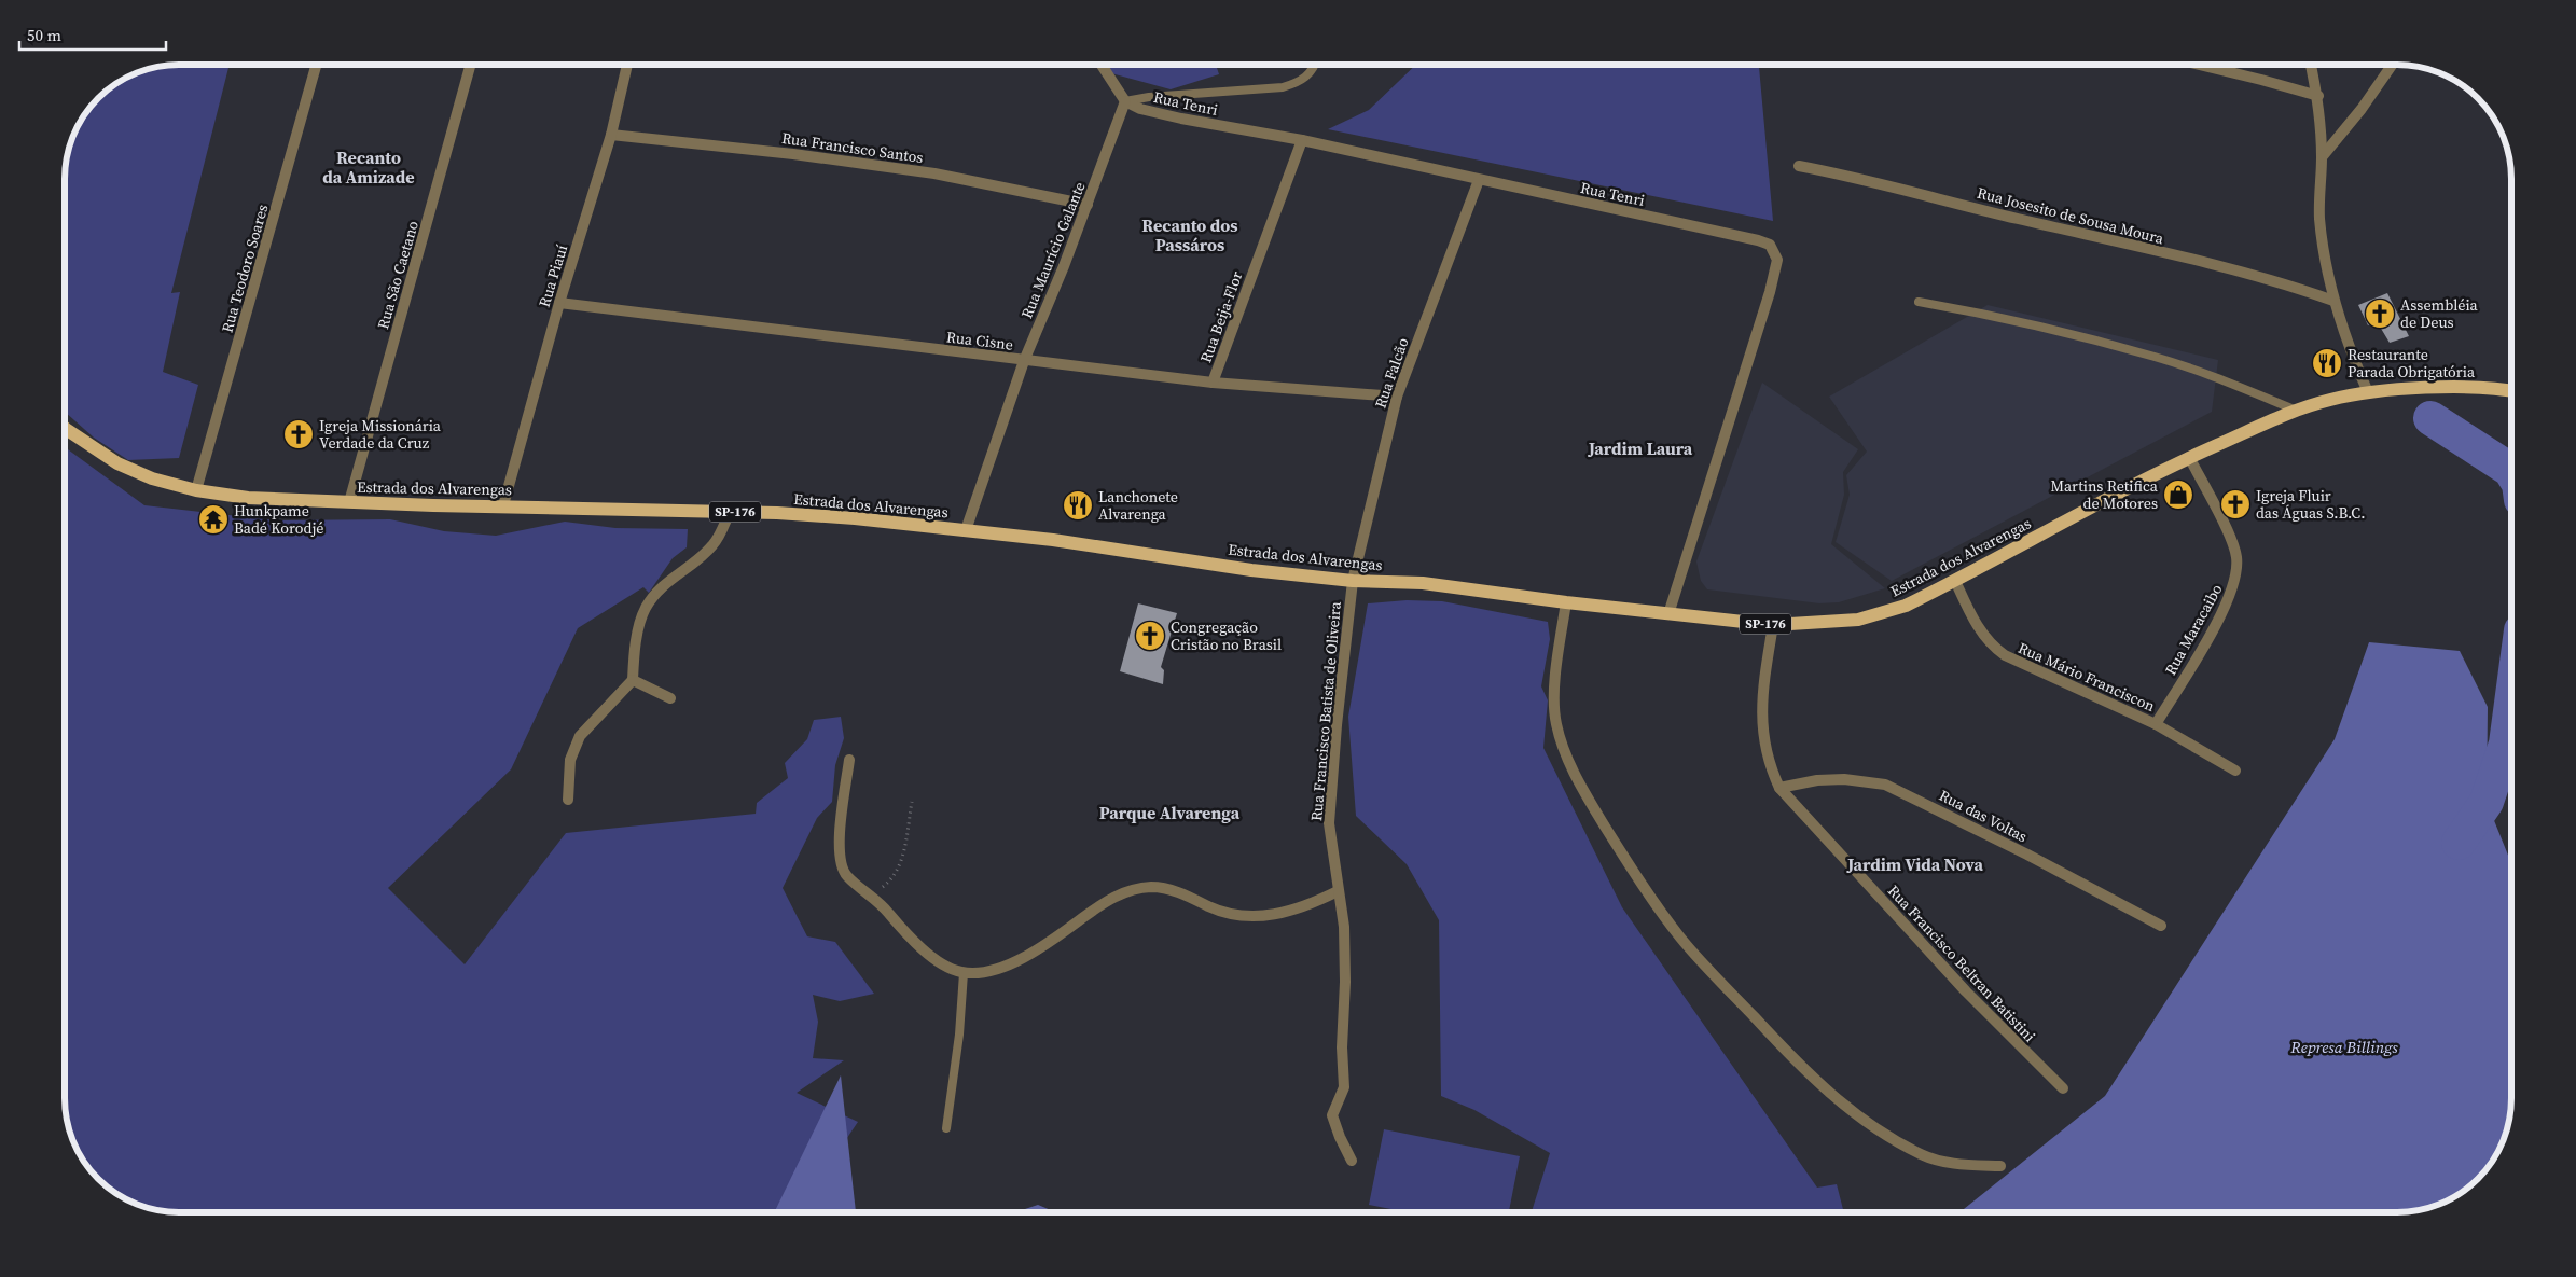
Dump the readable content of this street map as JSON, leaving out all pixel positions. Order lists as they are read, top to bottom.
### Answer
{
  "streets": {
    "main road": ["Estrada dos Alvarengas", "SP-176"],
    "street": [
      "Rua Tenri",
      "Rua Francisco Santos",
      "Rua Josesito de Sousa Moura",
      "Rua Maurício Galante",
      "Rua Teodoro Soares",
      "Rua São Caetano",
      "Rua Piauí",
      "Rua Beija-Flor",
      "Rua Cisne",
      "Rua Falcão",
      "Rua Maracaibo",
      "Rua Mário Franciscon",
      "Rua Francisco Batista de Oliveira",
      "Rua das Voltas",
      "Rua Francisco Beltran Batistini"
    ]
  },
  "crossings": [
    ["Rua Tenri", "Rua Maurício Galante"],
    ["Rua Tenri", "Rua Beija-Flor"],
    ["Rua Tenri", "Rua Falcão"],
    ["Rua Tenri", "Estrada dos Alvarengas"],
    ["Rua Francisco Santos", "Rua Maurício Galante"],
    ["Rua Francisco Santos", "Rua Piauí"],
    ["Rua Maurício Galante", "Rua Cisne"],
    ["Rua Maurício Galante", "Estrada dos Alvarengas"],
    ["Rua Teodoro Soares", "Estrada dos Alvarengas"],
    ["Rua São Caetano", "Estrada dos Alvarengas"],
    ["Rua Piauí", "Rua Cisne"],
    ["Rua Piauí", "Estrada dos Alvarengas"],
    ["Rua Beija-Flor", "Rua Cisne"],
    ["Rua Cisne", "Rua Falcão"],
    ["Rua Falcão", "Estrada dos Alvarengas"],
    ["Rua Falcão", "Rua Francisco Batista de Oliveira"],
    ["Estrada dos Alvarengas", "Rua Maracaibo"],
    ["Estrada dos Alvarengas", "Rua Mário Franciscon"],
    ["Estrada dos Alvarengas", "Rua Francisco Batista de Oliveira"],
    ["Estrada dos Alvarengas", "Rua Francisco Beltran Batistini"],
    ["Rua Maracaibo", "Rua Mário Franciscon"],
    ["Rua das Voltas", "Rua Francisco Beltran Batistini"]
  ],
  "districts": [
    "Recanto da Amizade",
    "Recanto dos Passáros",
    "Jardim Laura",
    "Parque Alvarenga",
    "Jardim Vida Nova"
  ],
  "water": ["Represa Billings"],
  "places": {
    "church": [
      "Assembléia de Deus",
      "Igreja Missionária Verdade da Cruz",
      "Igreja Fluir das Águas S.B.C.",
      "Congregação Cristão no Brasil"
    ],
    "restaurant": ["Restaurante Parada Obrigatória", "Lanchonete Alvarenga"],
    "shop": ["Martins Retifica de Motores"],
    "temple": ["Hunkpame Badé Korodjé"]
  },
  "scale_bar": "50 m"
}
